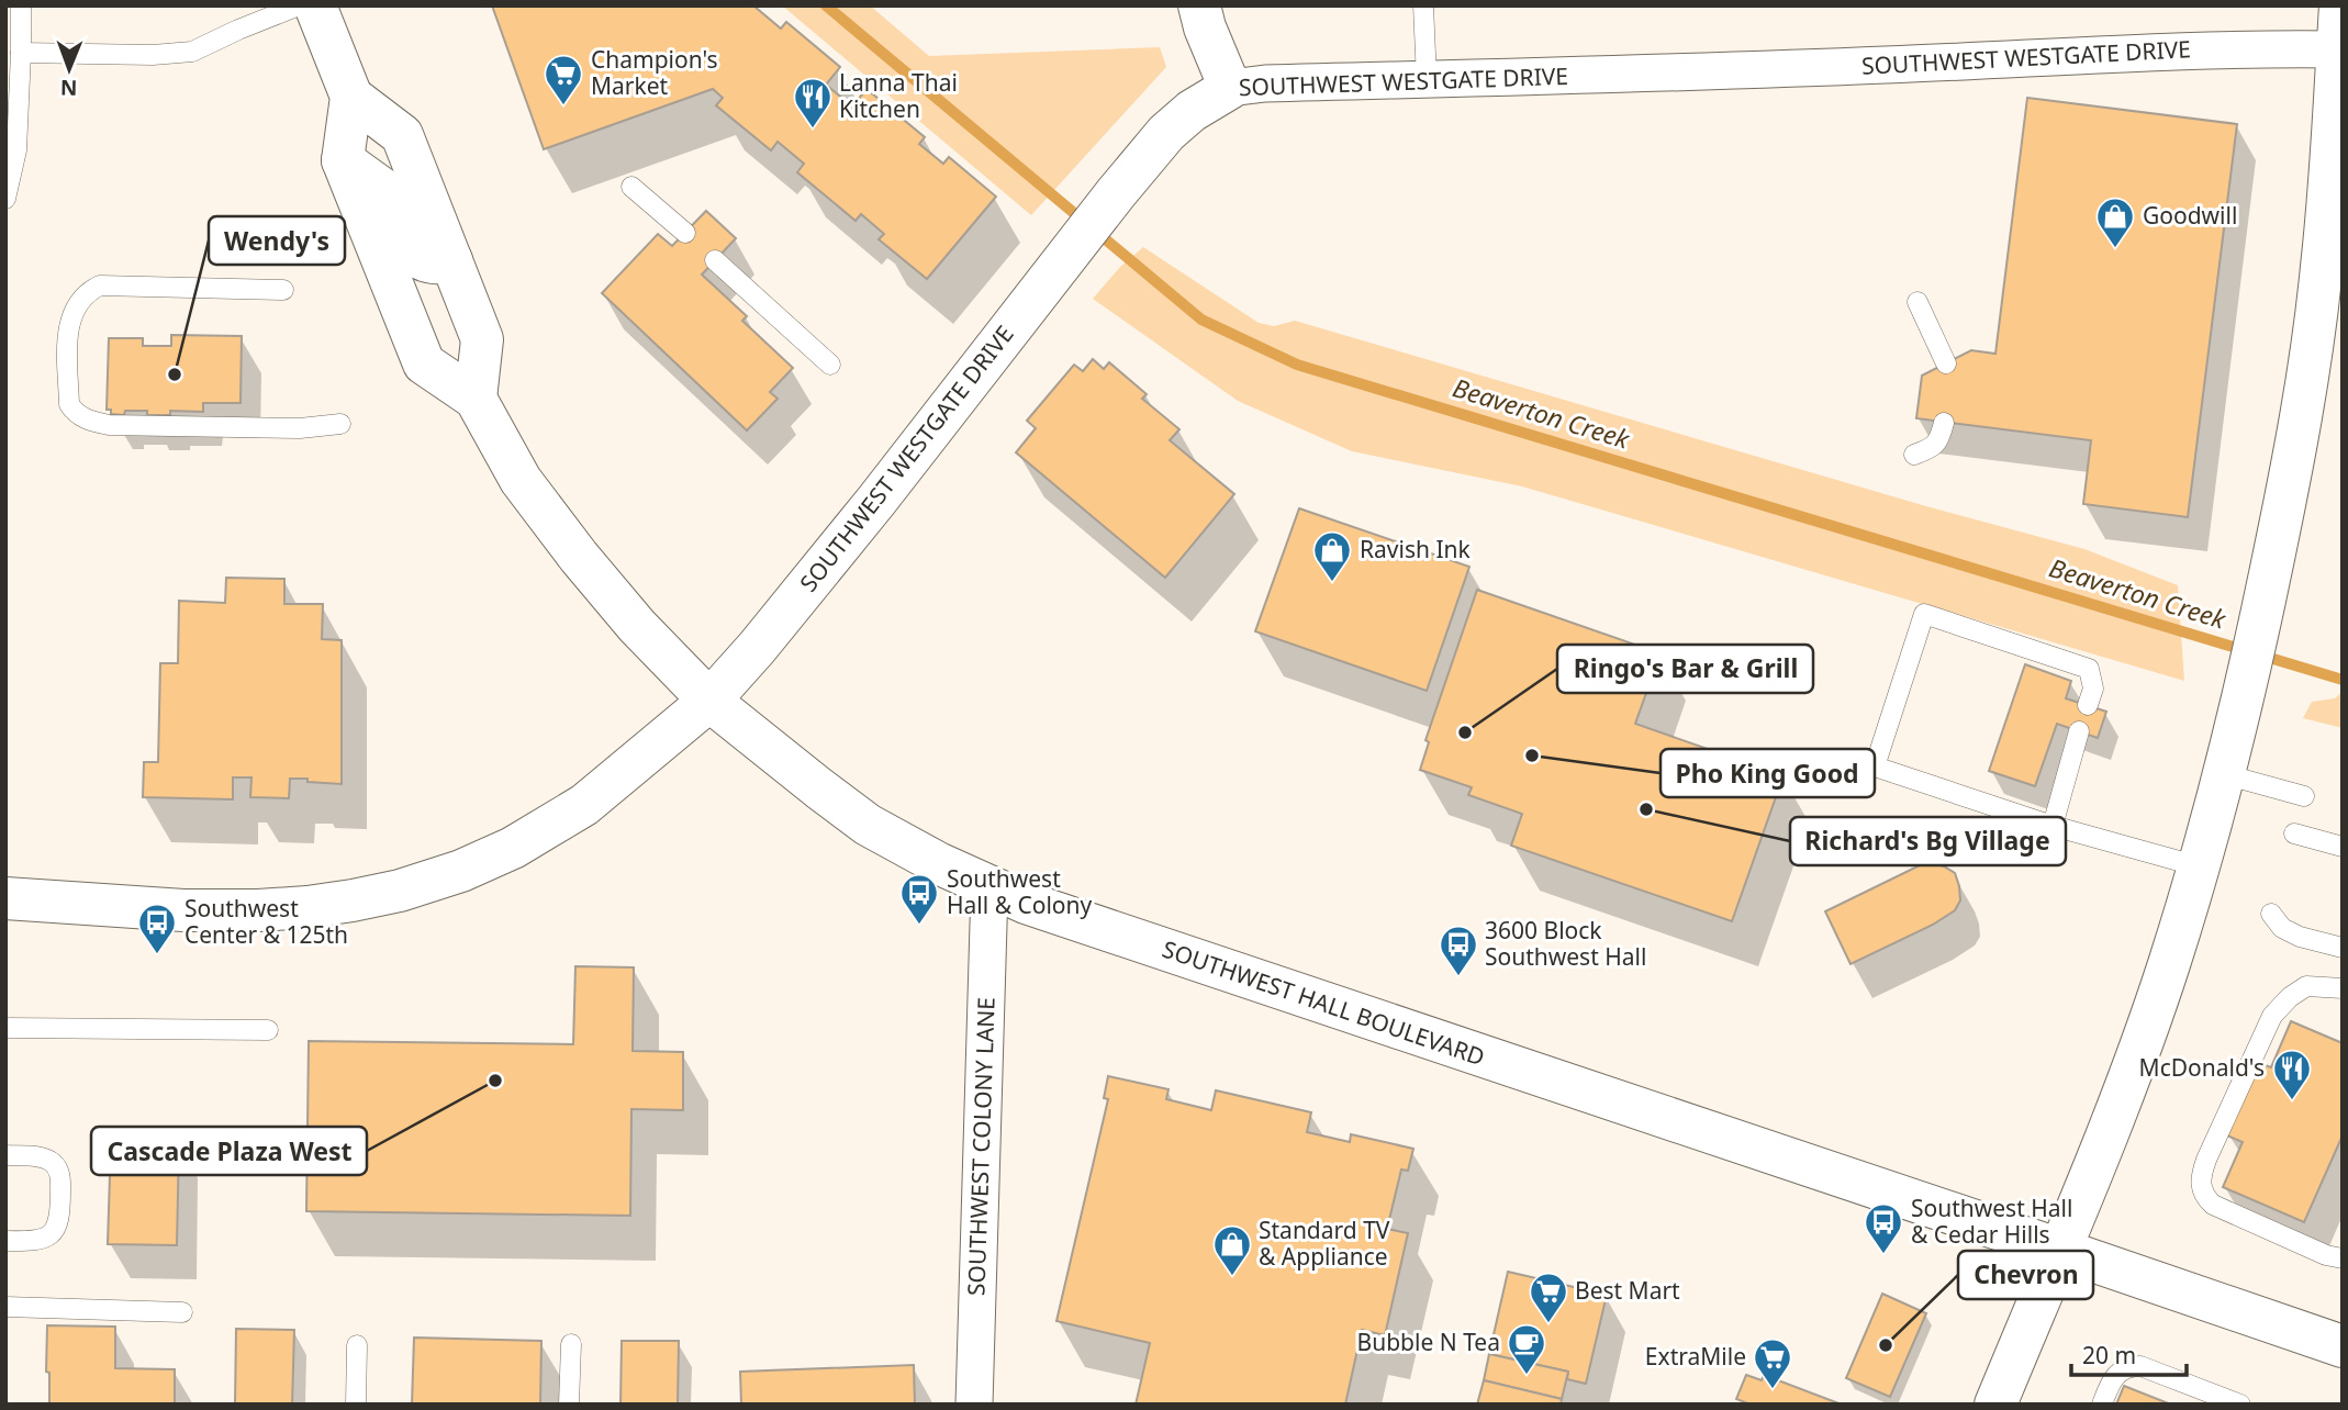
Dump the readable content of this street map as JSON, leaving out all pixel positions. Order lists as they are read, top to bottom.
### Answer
{
  "streets": {
    "main road": ["SOUTHWEST WESTGATE DRIVE", "SOUTHWEST HALL BOULEVARD"],
    "street": ["SOUTHWEST COLONY LANE"]
  },
  "crossings": [
    ["SOUTHWEST WESTGATE DRIVE", "SOUTHWEST HALL BOULEVARD"],
    ["SOUTHWEST HALL BOULEVARD", "SOUTHWEST COLONY LANE"]
  ],
  "water": ["Beaverton Creek"],
  "places": {
    "supermarket": ["Champion's Market", "Best Mart", "ExtraMile"],
    "restaurant": ["Lanna Thai Kitchen", "McDonald's"],
    "shop": ["Goodwill", "Ravish Ink", "Standard TV & Appliance"],
    "other": [
      "Wendy's",
      "Ringo's Bar & Grill",
      "Pho King Good",
      "Richard's Bg Village",
      "Cascade Plaza West",
      "Chevron"
    ],
    "bus stop": [
      "Southwest Hall & Colony",
      "Southwest Center & 125th",
      "3600 Block Southwest Hall",
      "Southwest Hall & Cedar Hills"
    ],
    "cafe": ["Bubble N Tea"]
  },
  "scale_bar": "20 m",
  "north": "bottom"
}
